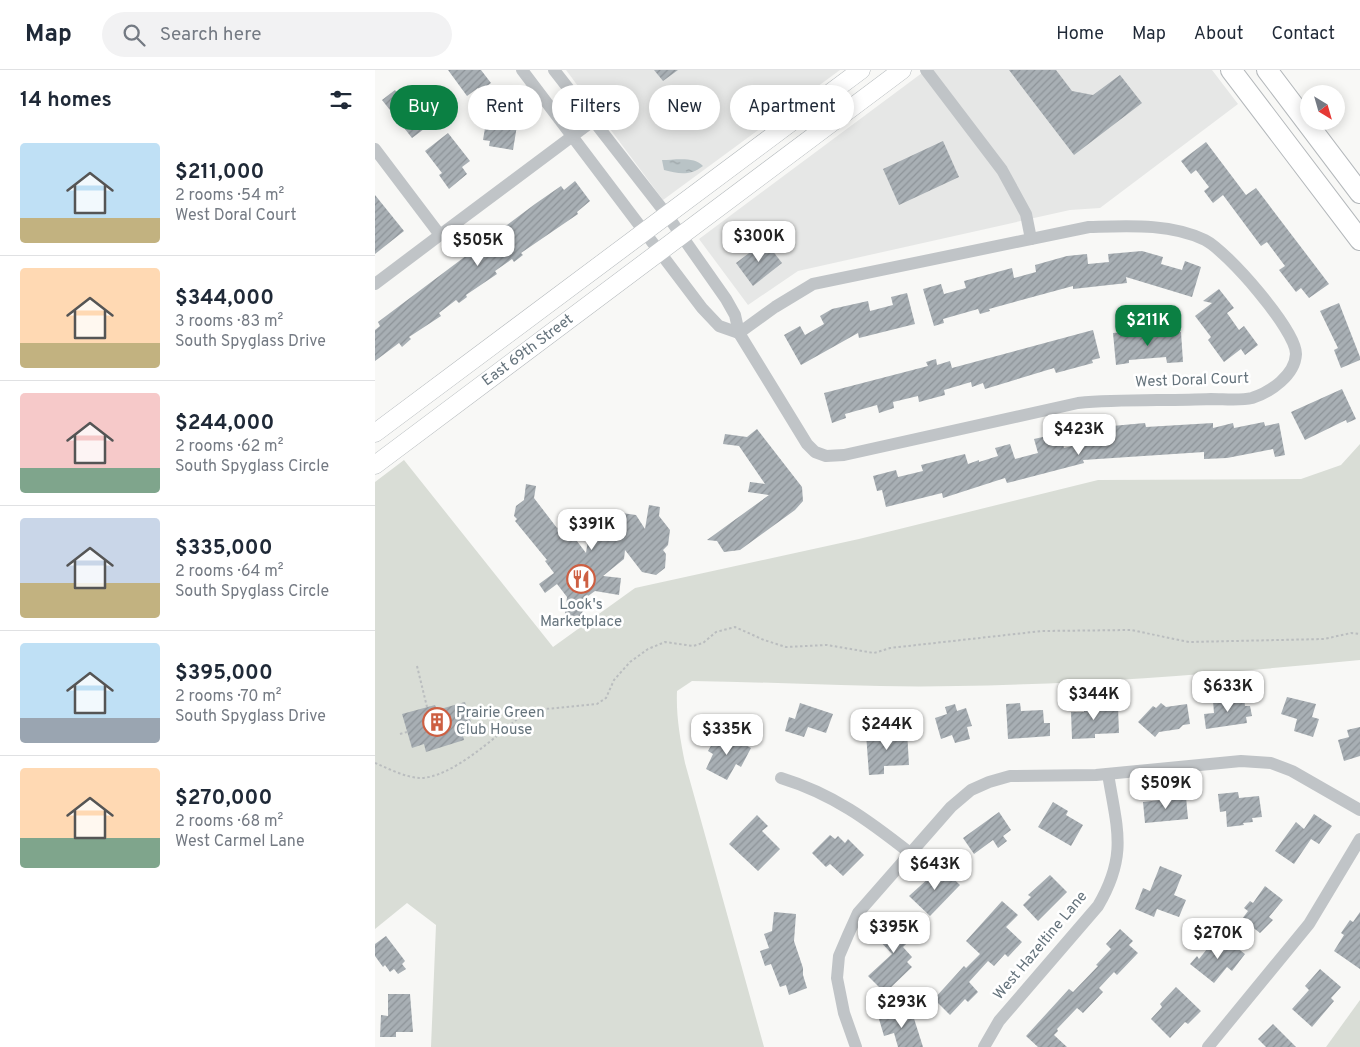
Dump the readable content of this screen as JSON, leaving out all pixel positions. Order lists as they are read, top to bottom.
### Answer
{
  "streets": {
    "main road": ["East 69th Street"],
    "street": ["West Doral Court", "West Hazeltine Lane"]
  },
  "places": {
    "restaurant": ["Look's Marketplace"],
    "building": ["Prairie Green Club House"]
  },
  "north": "bottom right",
  "page": {
    "header": "Map",
    "search": "Search here",
    "nav": [
      "Home",
      "Map",
      "About",
      "Contact"
    ],
    "heading": "14 homes",
    "chip": [
      "Buy",
      "Rent",
      "Filters",
      "New",
      "Apartment"
    ],
    "list": [
      {
        "name": "$211,000",
        "note": "2 rooms · 54 m² · West Doral Court"
      },
      {
        "name": "$344,000",
        "note": "3 rooms · 83 m² · South Spyglass Drive"
      },
      {
        "name": "$244,000",
        "note": "2 rooms · 62 m² · South Spyglass Circle"
      },
      {
        "name": "$335,000",
        "note": "2 rooms · 64 m² · South Spyglass Circle"
      },
      {
        "name": "$395,000",
        "note": "2 rooms · 70 m² · South Spyglass Drive"
      },
      {
        "name": "$270,000",
        "note": "2 rooms · 68 m² · West Carmel Lane"
      }
    ],
    "price": [
      "$300K",
      "$505K",
      "$211K",
      "$423K",
      "$391K",
      "$633K",
      "$344K",
      "$244K",
      "$335K",
      "$509K",
      "$643K",
      "$395K",
      "$270K",
      "$293K"
    ]
  }
}
